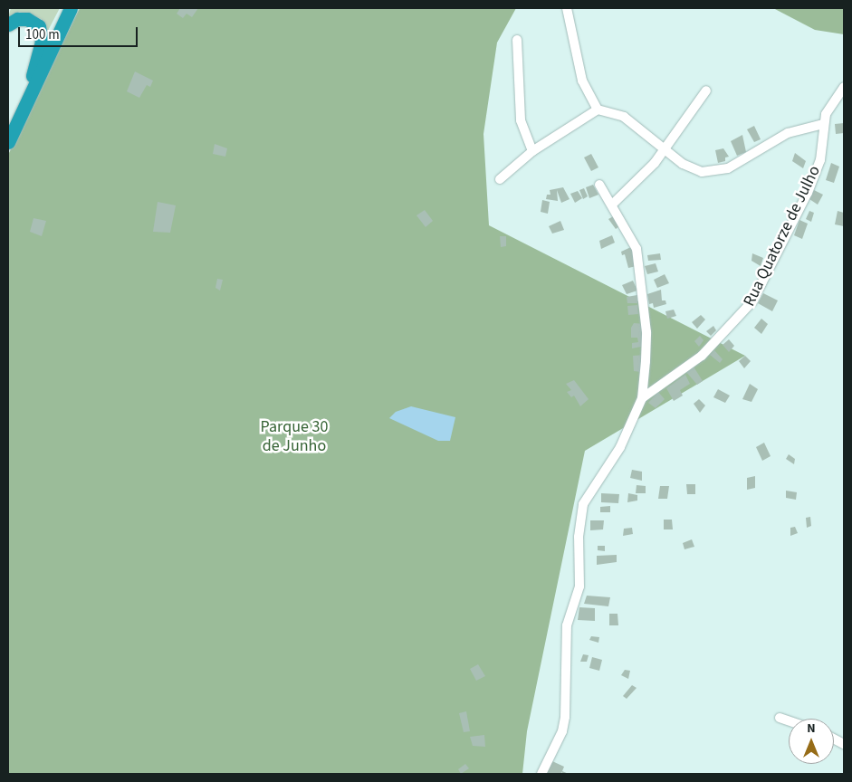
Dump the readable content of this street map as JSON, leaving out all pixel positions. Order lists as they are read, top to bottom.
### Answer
{
  "streets": {
    "street": ["Rua Quatorze de Julho"]
  },
  "parks": ["Parque 30 de Junho"],
  "scale_bar": "100 m",
  "north": "top"
}
